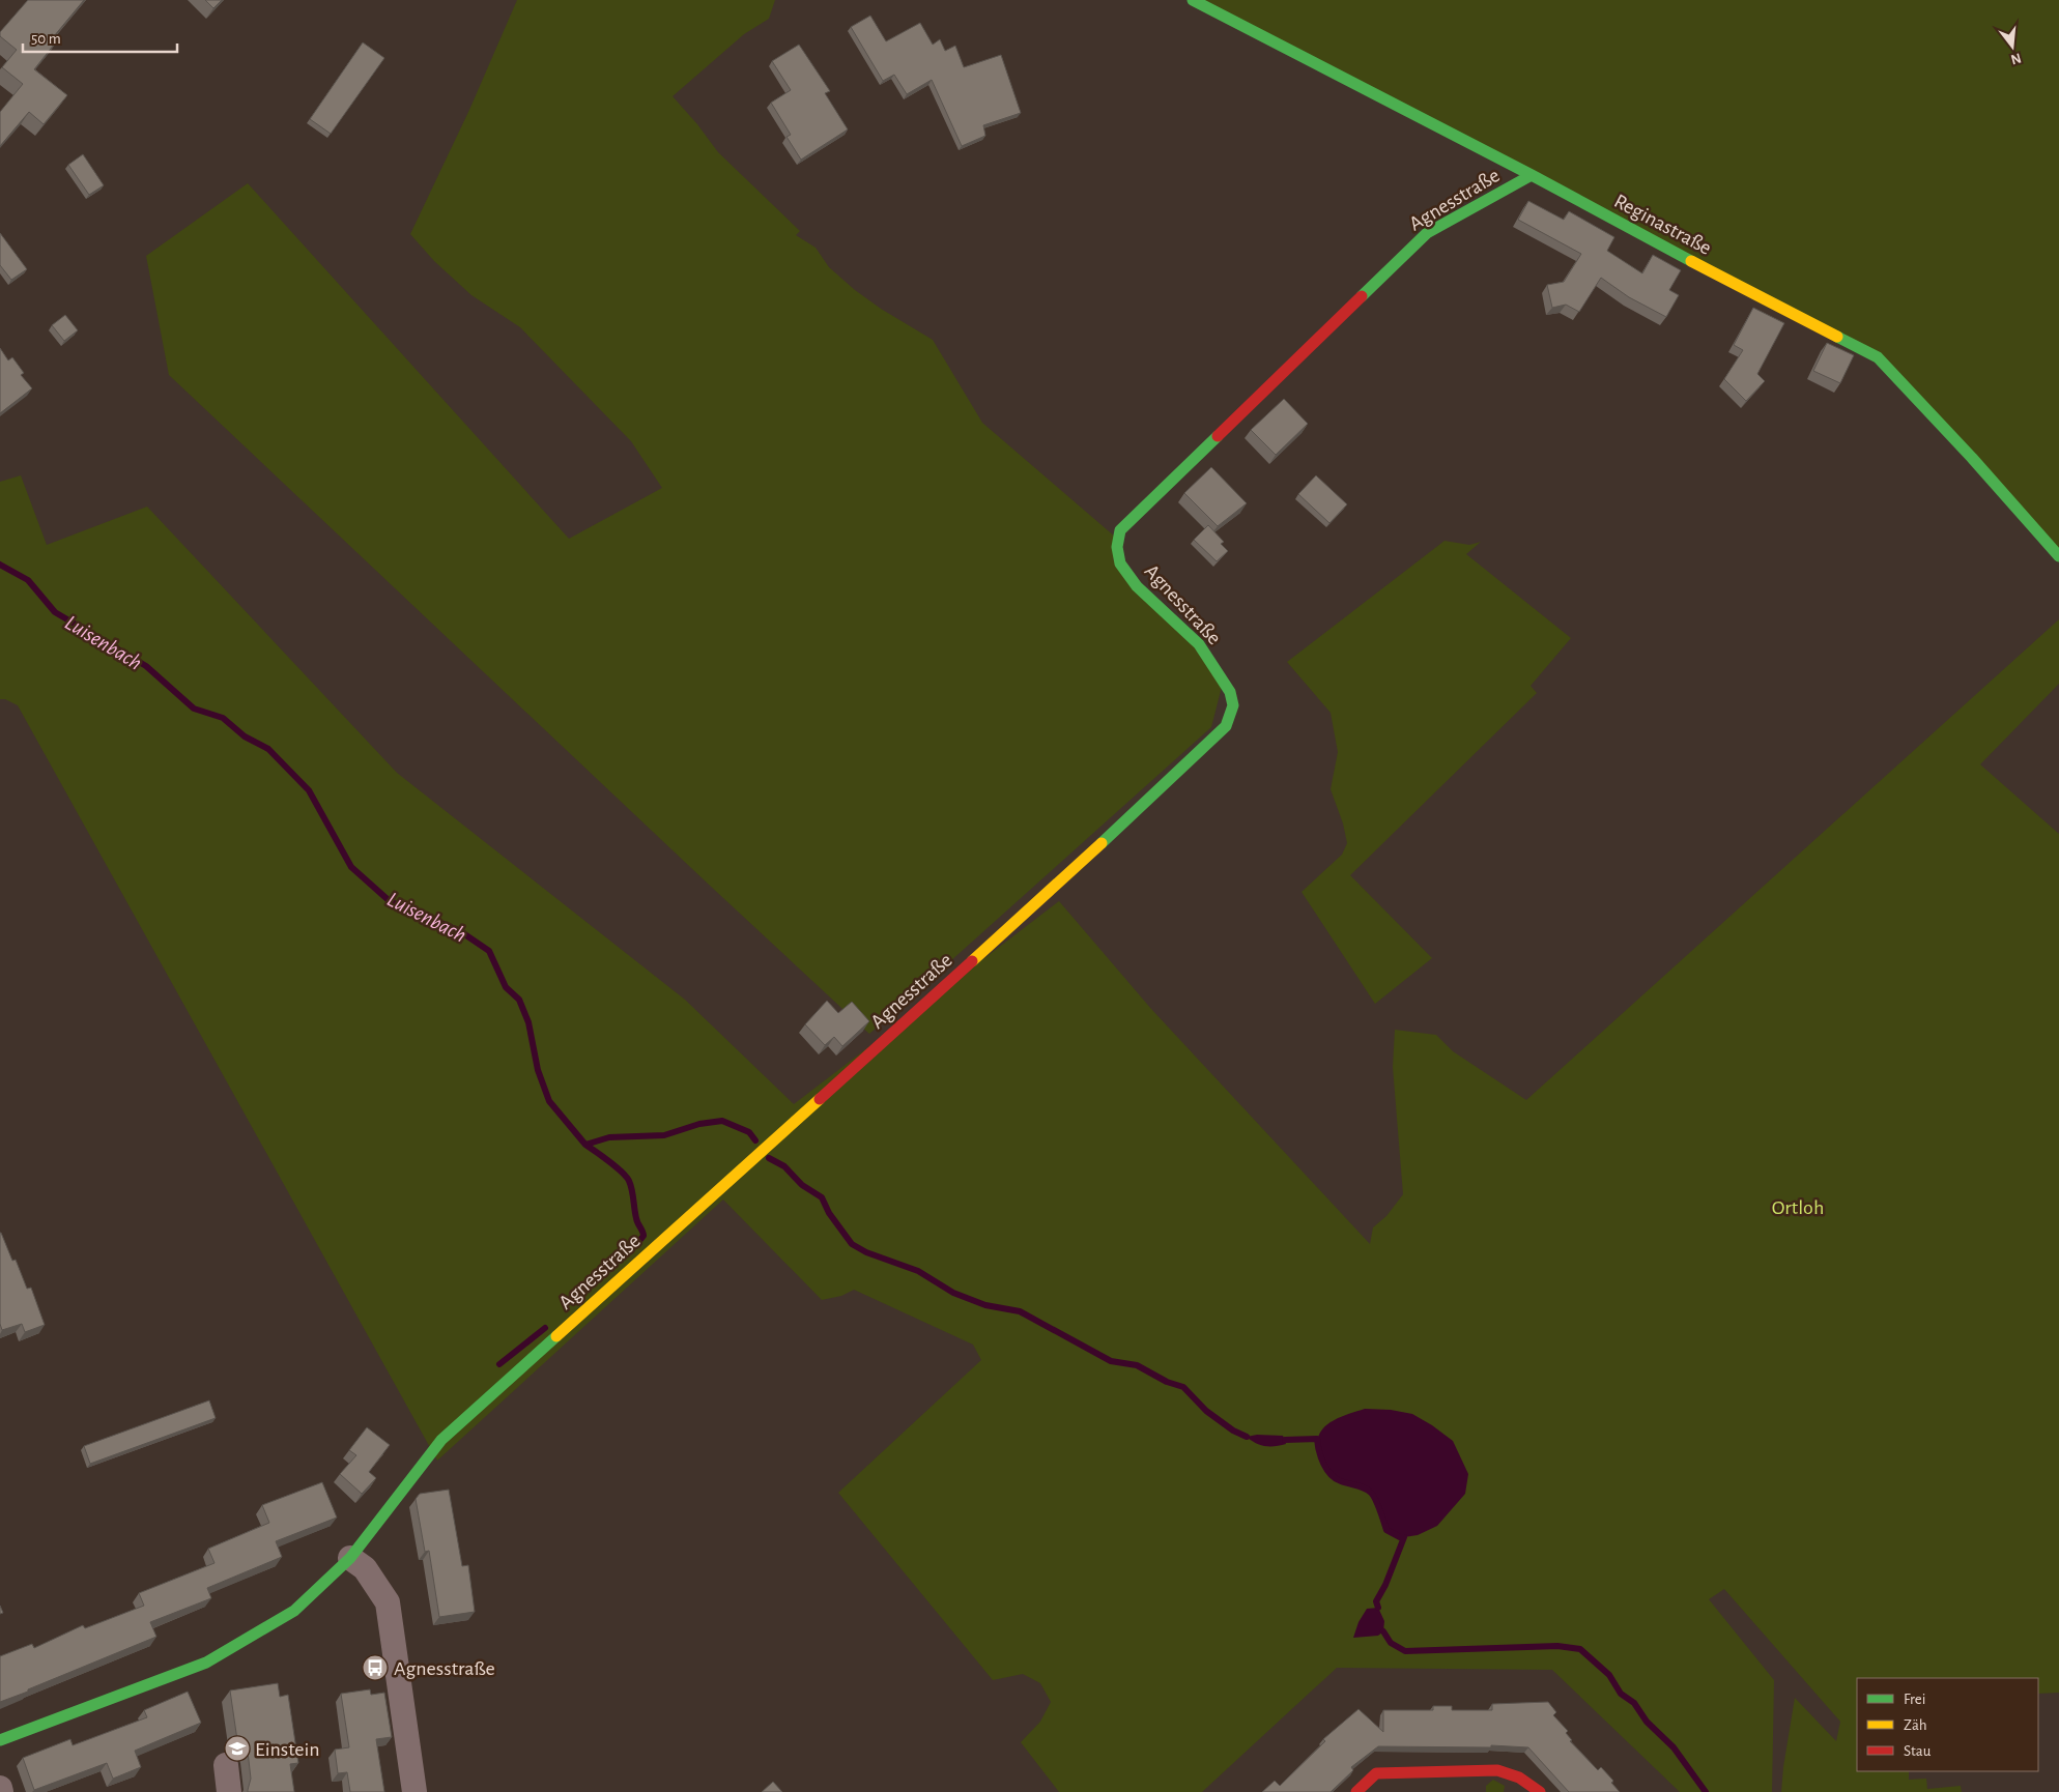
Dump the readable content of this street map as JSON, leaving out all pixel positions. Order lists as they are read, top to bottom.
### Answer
{
  "streets": {
    "street": ["Agnesstraße", "Reginastraße"]
  },
  "crossings": [
    ["Agnesstraße", "Reginastraße"]
  ],
  "water": ["Luisenbach"],
  "parks": ["Ortloh"],
  "places": {
    "bus stop": ["Agnesstraße"],
    "school or university": ["Einstein"]
  },
  "legend": ["Frei", "Zäh", "Stau"],
  "scale_bar": "50 m",
  "north": "bottom"
}
